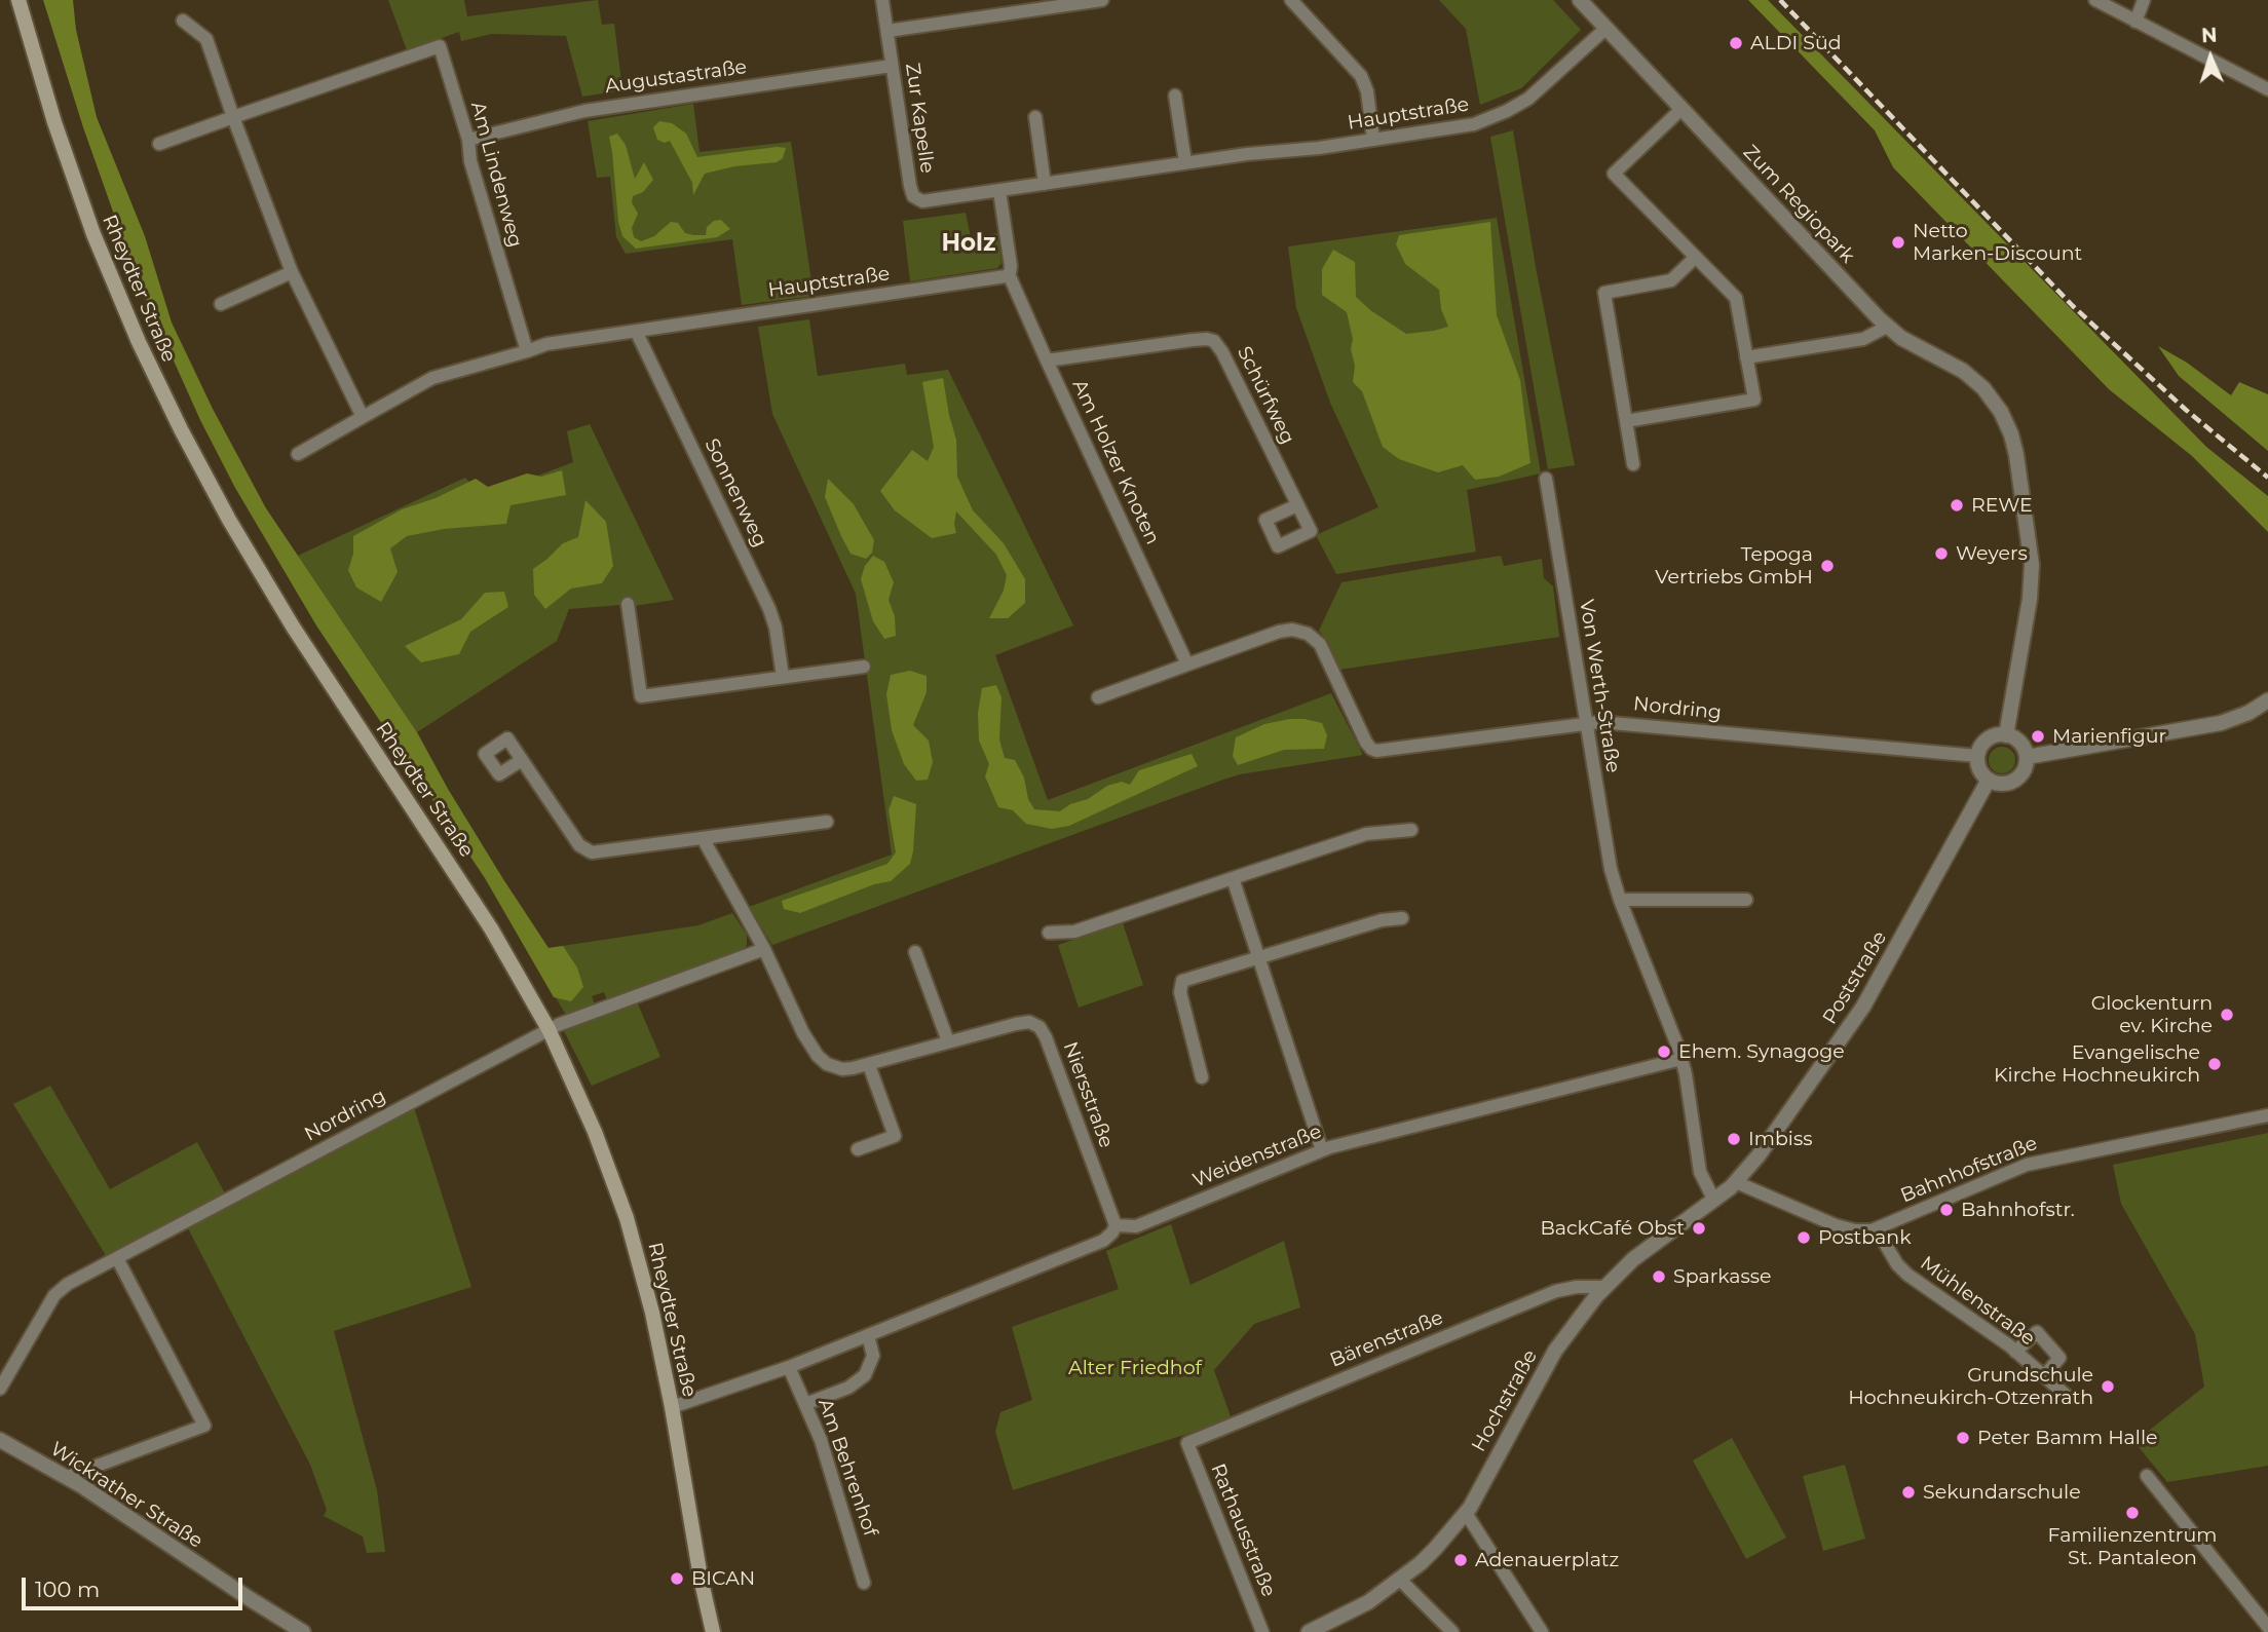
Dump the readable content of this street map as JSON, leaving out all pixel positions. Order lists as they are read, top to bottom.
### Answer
{
  "streets": {
    "main road": ["Rheydter Straße"],
    "street": [
      "Augustastraße",
      "Hauptstraße",
      "Zur Kapelle",
      "Am Lindenweg",
      "Zum Regiopark",
      "Schürfweg",
      "Am Holzer Knoten",
      "Sonnenweg",
      "Von Werth-Straße",
      "Nordring",
      "Poststraße",
      "Niersstraße",
      "Weidenstraße",
      "Bahnhofstraße",
      "Mühlenstraße",
      "Bärenstraße",
      "Hochstraße",
      "Am Behrenhof",
      "Wickrather Straße",
      "Rathausstraße"
    ]
  },
  "crossings": [
    ["Augustastraße", "Zur Kapelle"],
    ["Augustastraße", "Am Lindenweg"],
    ["Hauptstraße", "Zur Kapelle"],
    ["Hauptstraße", "Am Lindenweg"],
    ["Hauptstraße", "Zum Regiopark"],
    ["Hauptstraße", "Am Holzer Knoten"],
    ["Hauptstraße", "Sonnenweg"],
    ["Zum Regiopark", "Nordring"],
    ["Zum Regiopark", "Poststraße"],
    ["Rheydter Straße", "Nordring"],
    ["Schürfweg", "Am Holzer Knoten"],
    ["Am Holzer Knoten", "Nordring"],
    ["Von Werth-Straße", "Nordring"],
    ["Von Werth-Straße", "Weidenstraße"],
    ["Von Werth-Straße", "Hochstraße"],
    ["Nordring", "Poststraße"],
    ["Nordring", "Niersstraße"],
    ["Poststraße", "Bahnhofstraße"],
    ["Poststraße", "Hochstraße"],
    ["Niersstraße", "Weidenstraße"],
    ["Bahnhofstraße", "Mühlenstraße"],
    ["Bahnhofstraße", "Hochstraße"],
    ["Bärenstraße", "Hochstraße"],
    ["Bärenstraße", "Rathausstraße"]
  ],
  "districts": ["Holz"],
  "parks": ["Alter Friedhof"],
  "places": [
    "ALDI Süd",
    "Netto Marken-Discount",
    "REWE",
    "Weyers",
    "Tepoga Vertriebs GmbH",
    "Marienfigur",
    "Glockenturn ev. Kirche",
    "Ehem. Synagoge",
    "Evangelische Kirche Hochneukirch",
    "Imbiss",
    "Bahnhofstr.",
    "BackCafé Obst",
    "Postbank",
    "Sparkasse",
    "Grundschule Hochneukirch-Otzenrath",
    "Peter Bamm Halle",
    "Sekundarschule",
    "Familienzentrum St. Pantaleon",
    "Adenauerplatz",
    "BICAN"
  ],
  "scale_bar": "100 m",
  "north": "top"
}
